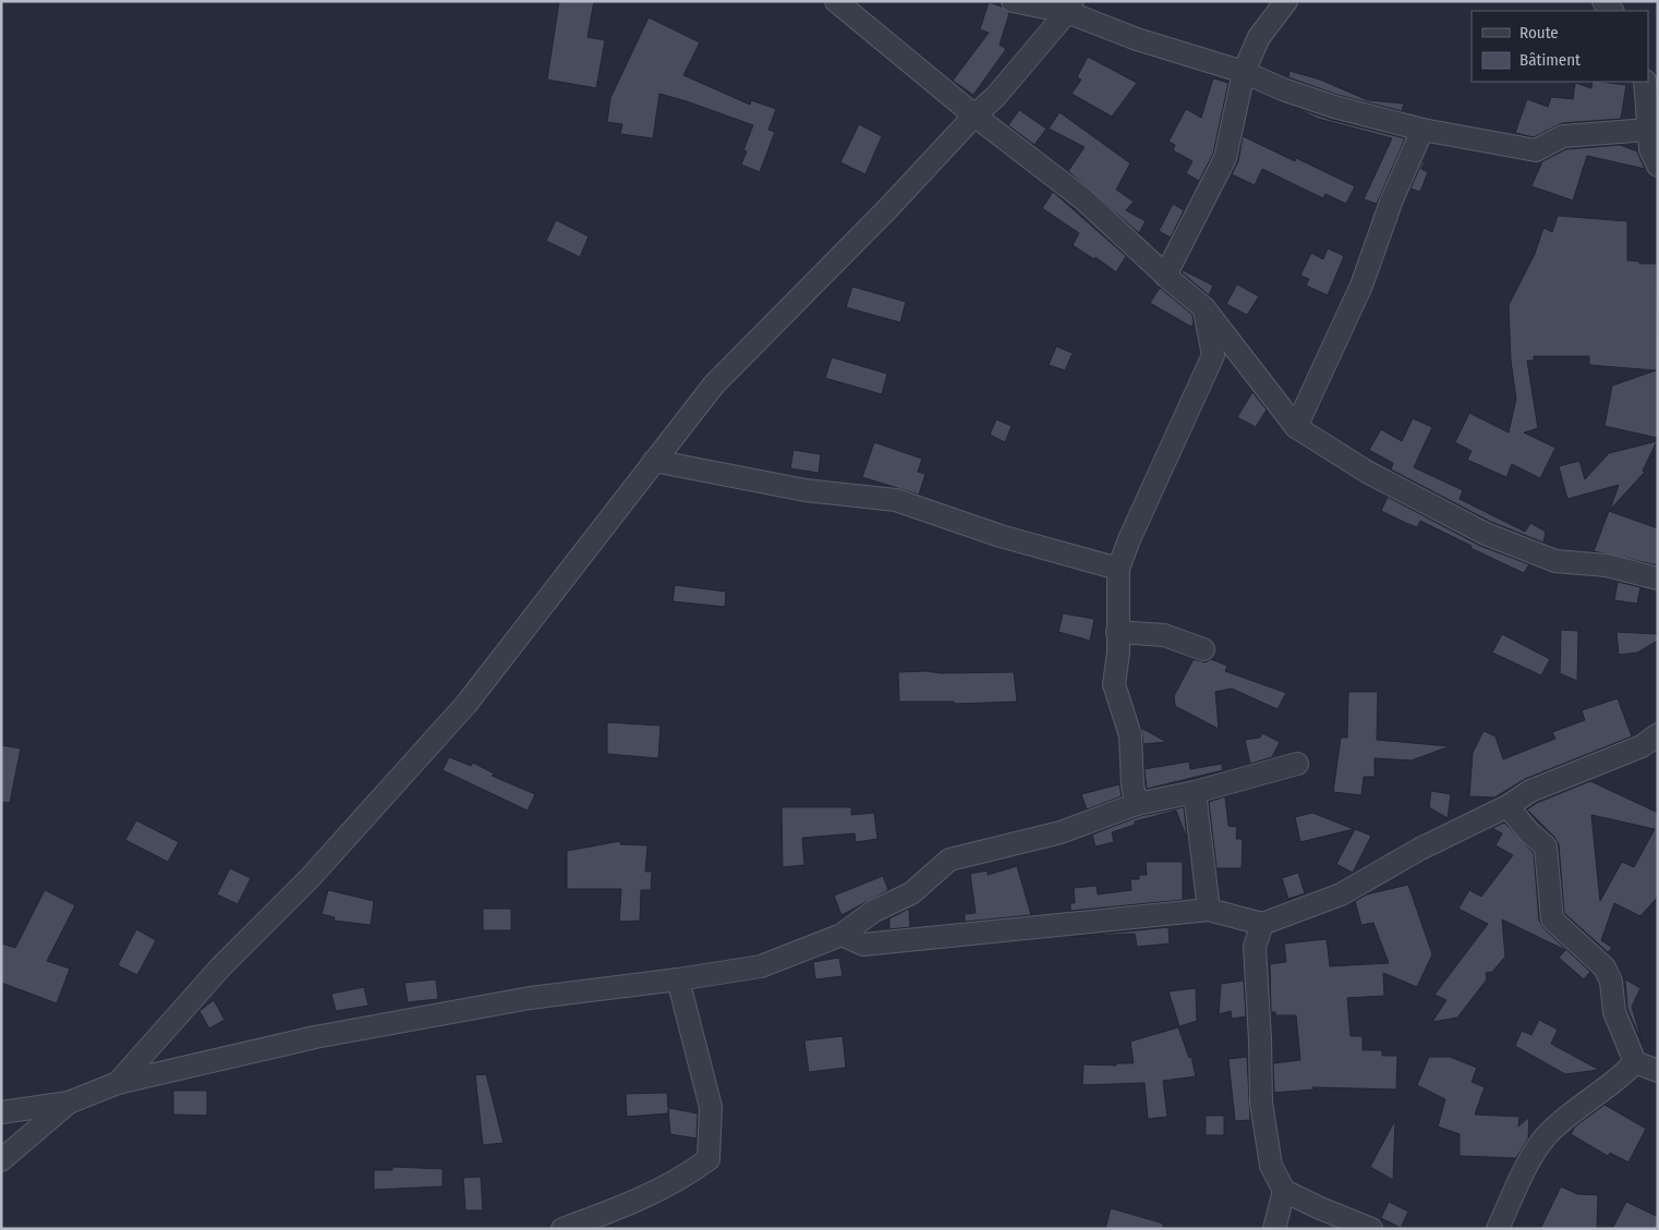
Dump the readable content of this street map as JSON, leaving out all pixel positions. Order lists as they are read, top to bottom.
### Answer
{
  "legend": ["Route", "Bâtiment"]
}
